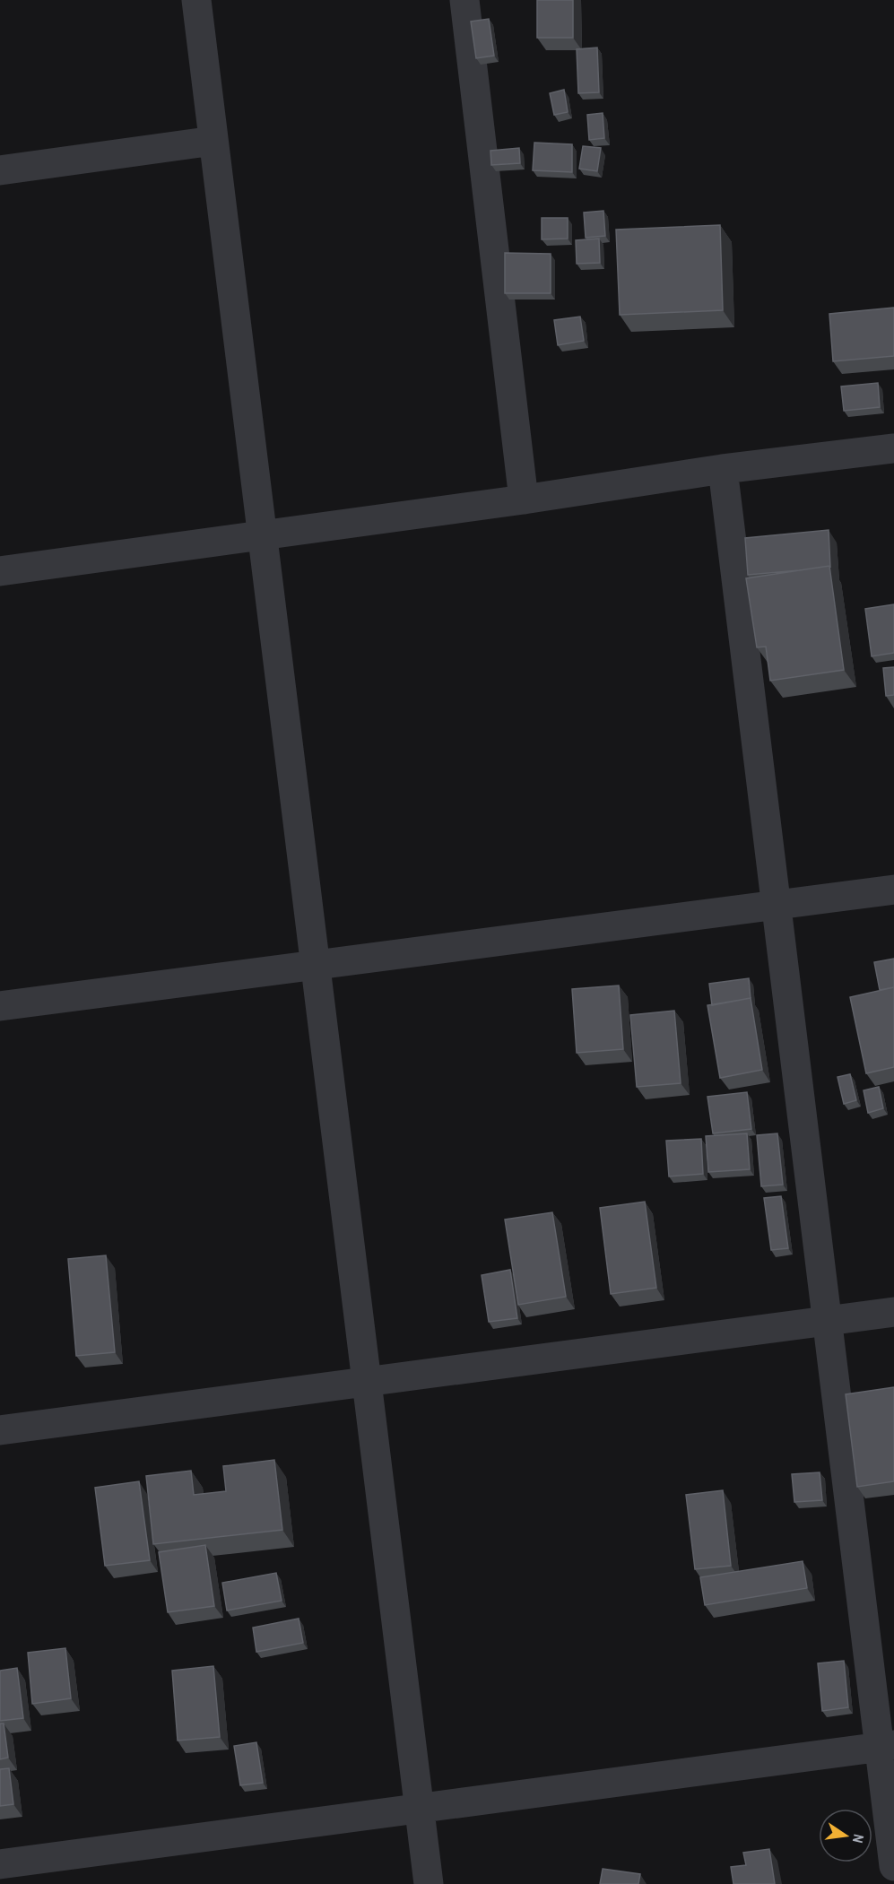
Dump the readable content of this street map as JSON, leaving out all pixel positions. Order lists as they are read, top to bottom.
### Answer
{
  "north": "right"
}
